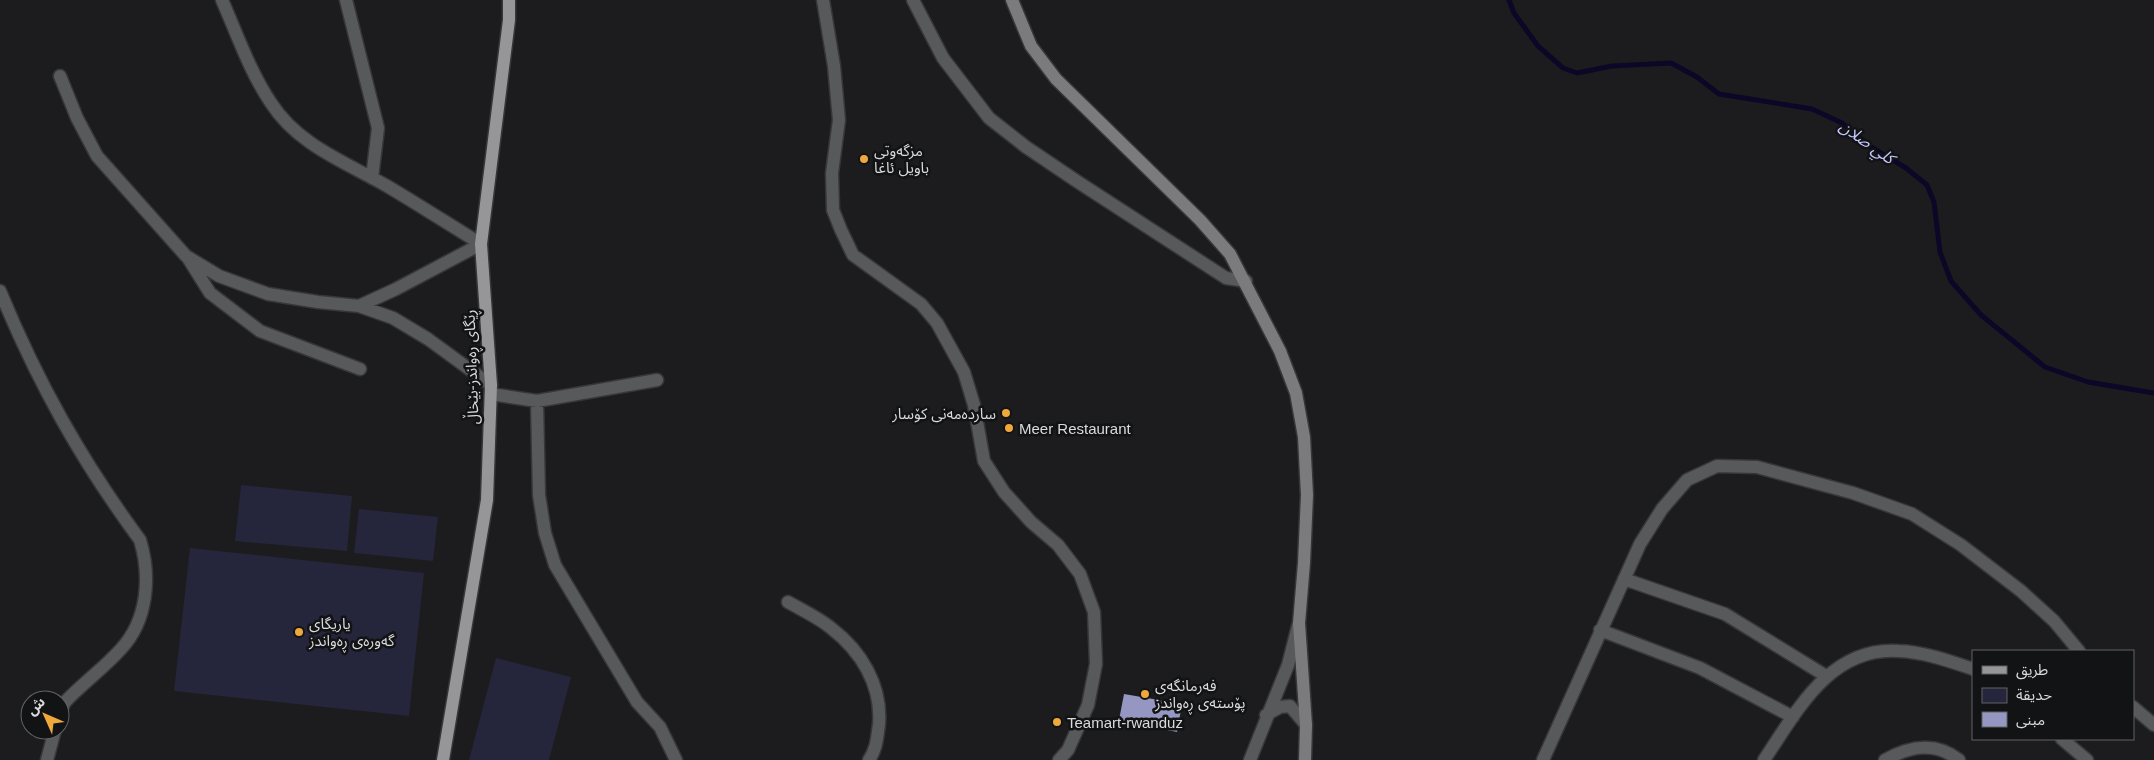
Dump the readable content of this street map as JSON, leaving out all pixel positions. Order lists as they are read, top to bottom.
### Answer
{
  "streets": {
    "main road": ["ڕێگای ڕەواندز-بێخاڵ"]
  },
  "water": ["كلي صلان"],
  "places": [
    "مزگەوتی باویل ئاغا",
    "ساردەمەنی کۆسار",
    "Meer Restaurant",
    "یاریگای گەورەی ڕەواندز",
    "فەرمانگەی پۆستەی ڕەواندز",
    "Teamart-rwanduz"
  ],
  "legend": ["طريق", "حديقة", "مبنى"],
  "north": "top left"
}
